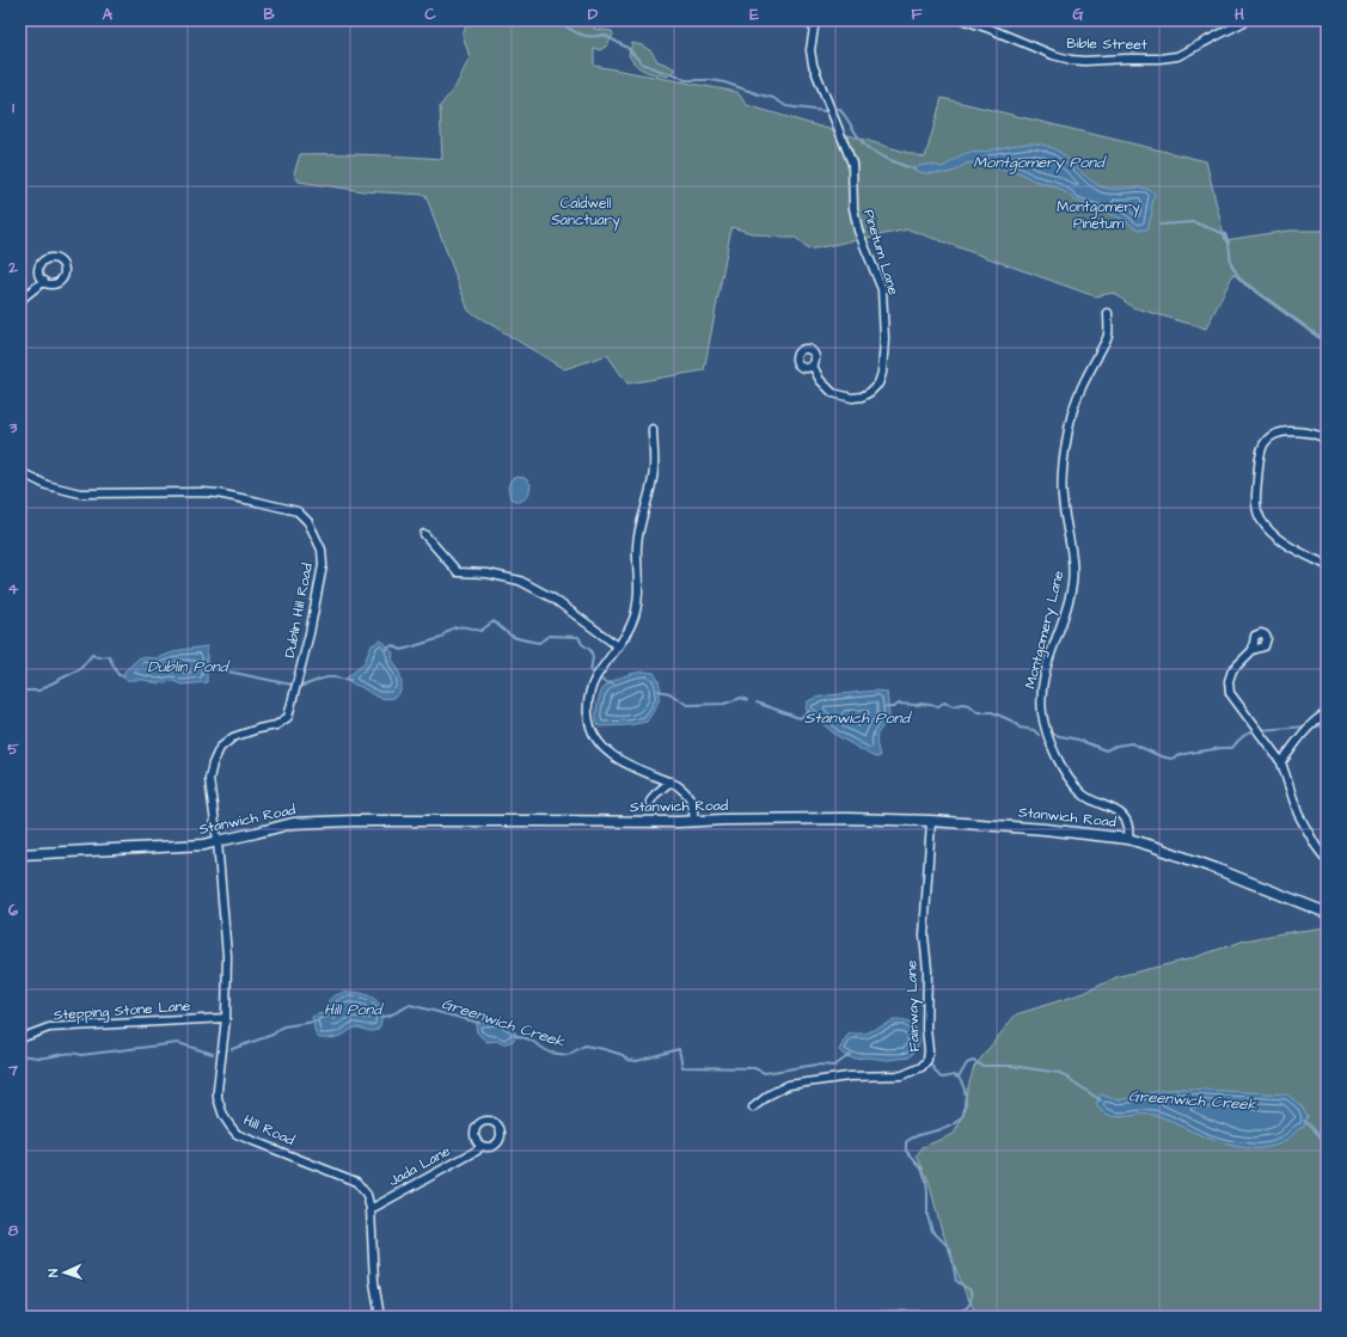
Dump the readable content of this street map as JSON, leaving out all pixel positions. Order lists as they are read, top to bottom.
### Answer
{
  "streets": {
    "street": [
      "Bible Street",
      "Pinetum Lane",
      "Dublin Hill Road",
      "Montgomery Lane",
      "Stanwich Road",
      "Fairway Lane",
      "Stepping Stone Lane",
      "Hill Road",
      "Jada Lane"
    ]
  },
  "crossings": [
    ["Dublin Hill Road", "Stanwich Road"],
    ["Dublin Hill Road", "Hill Road"],
    ["Montgomery Lane", "Stanwich Road"],
    ["Stanwich Road", "Fairway Lane"],
    ["Stanwich Road", "Hill Road"],
    ["Stepping Stone Lane", "Hill Road"],
    ["Hill Road", "Jada Lane"]
  ],
  "water": [
    "Montgomery Pond",
    "Dublin Pond",
    "Stanwich Pond",
    "Hill Pond",
    "Greenwich Creek"
  ],
  "parks": ["Caldwell Sanctuary", "Montgomery Pinetum"],
  "north": "left",
  "grid": {
    "columns": [
      "A",
      "B",
      "C",
      "D",
      "E",
      "F",
      "G",
      "H"
    ],
    "rows": [
      "1",
      "2",
      "3",
      "4",
      "5",
      "6",
      "7",
      "8"
    ]
  }
}
